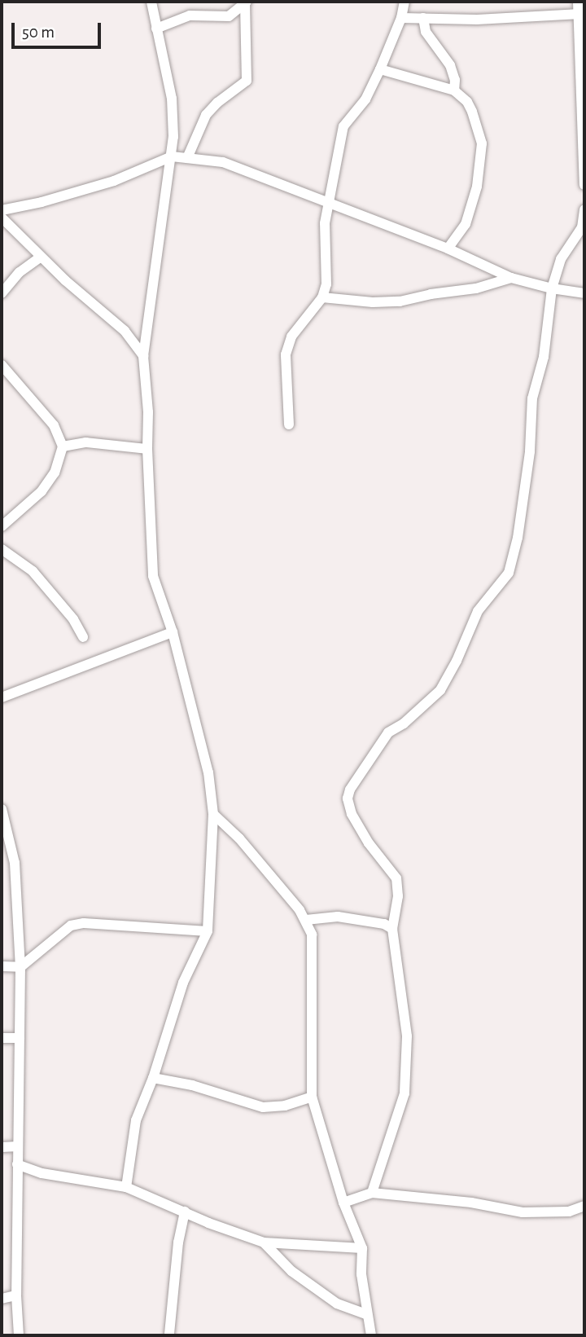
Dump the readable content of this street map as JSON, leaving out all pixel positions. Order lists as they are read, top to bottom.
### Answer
{
  "scale_bar": "50 m"
}
